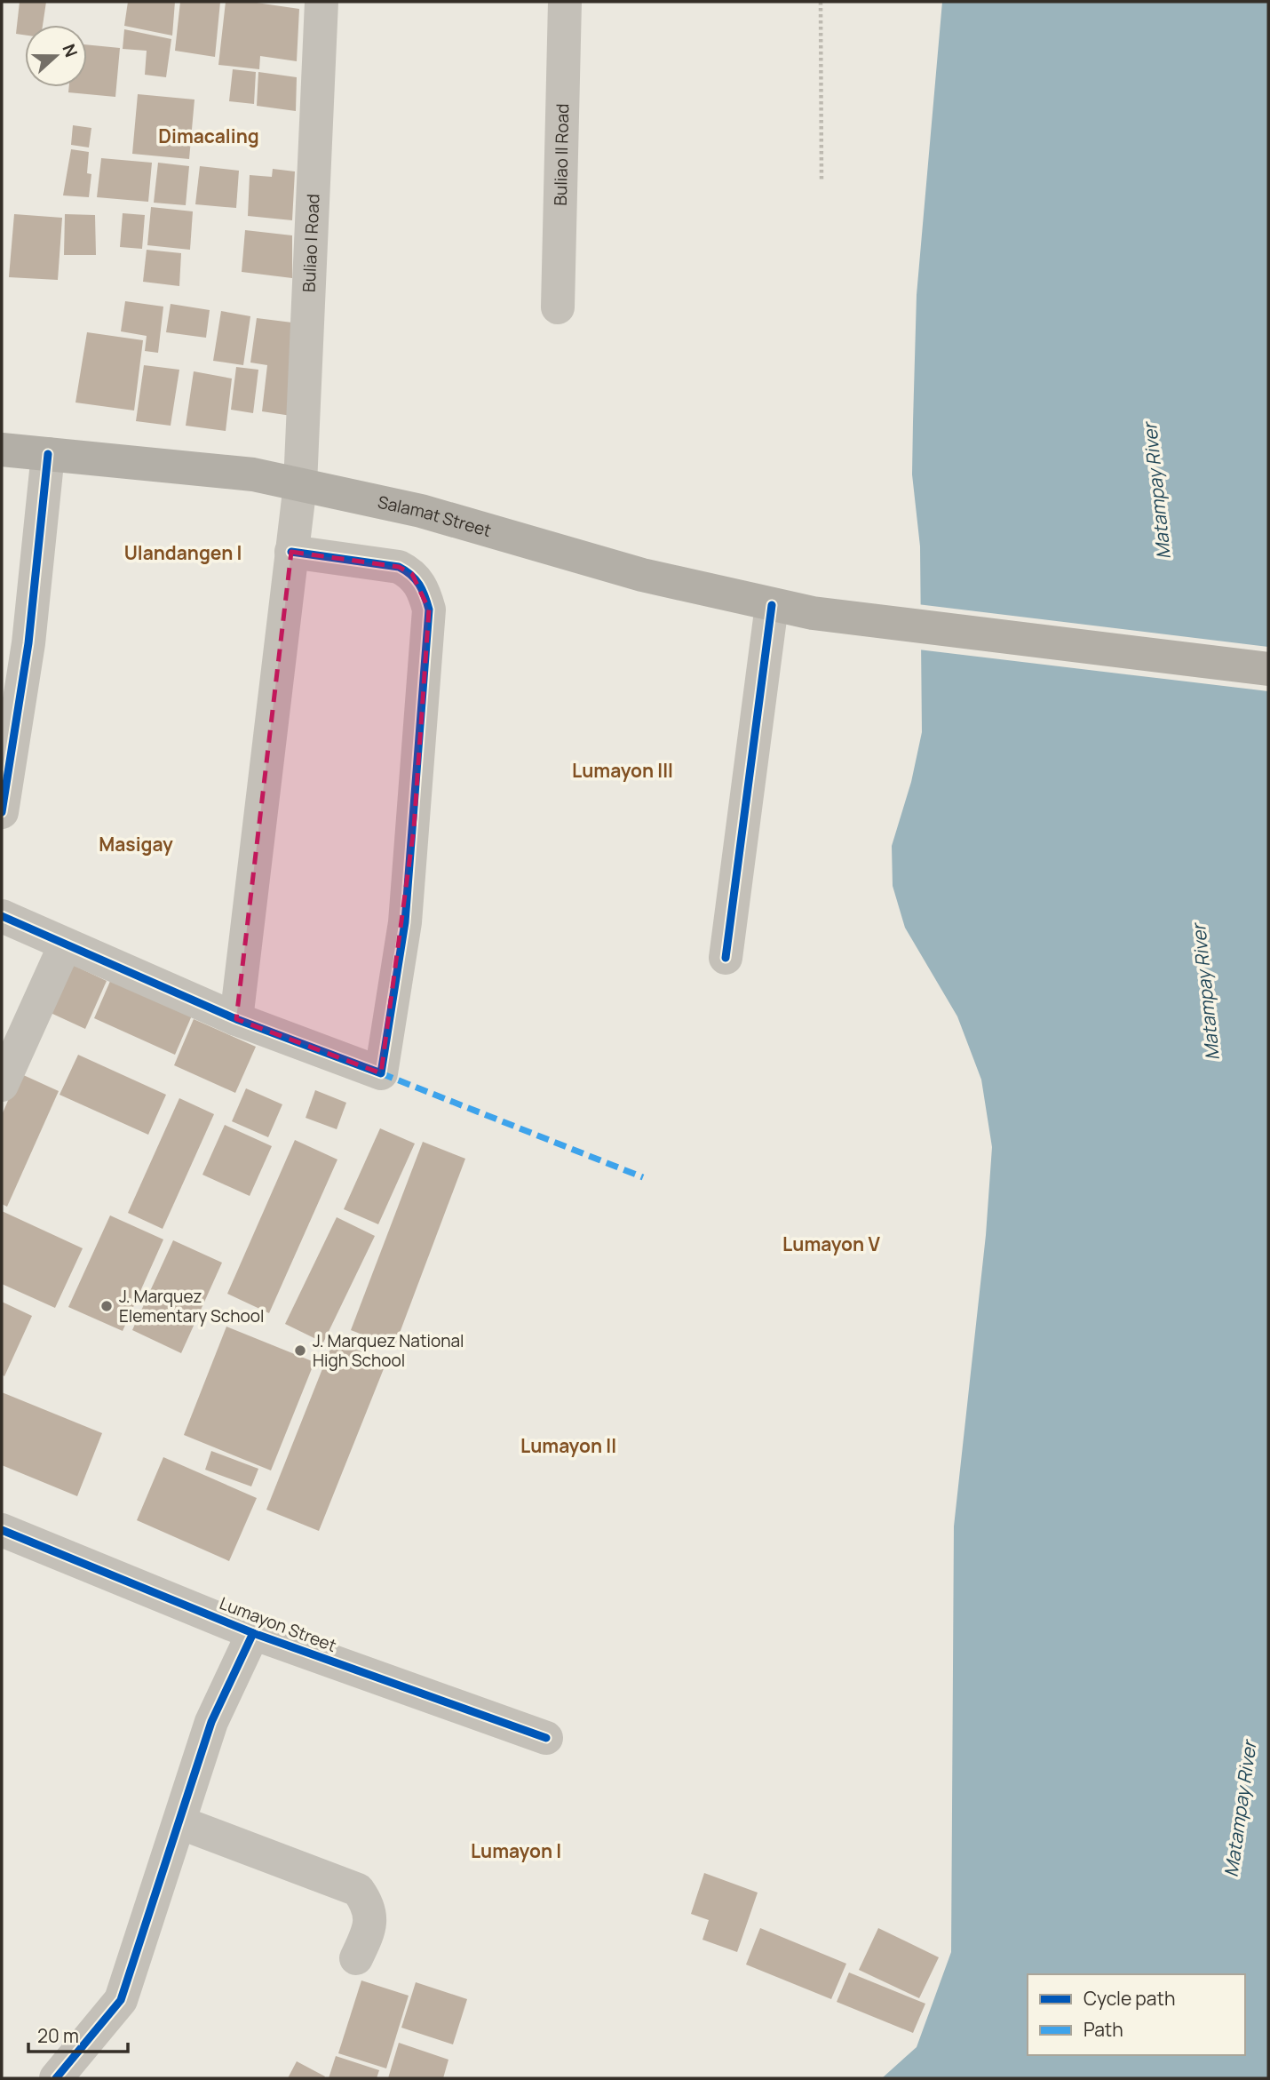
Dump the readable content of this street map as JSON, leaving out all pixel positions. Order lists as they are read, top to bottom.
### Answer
{
  "streets": {
    "main road": ["Salamat Street"],
    "street": ["Buliao II Road", "Buliao I Road", "Lumayon Street"]
  },
  "crossings": [
    ["Buliao I Road", "Salamat Street"]
  ],
  "districts": [
    "Dimacaling",
    "Ulandangen I",
    "Lumayon III",
    "Masigay",
    "Lumayon V",
    "Lumayon II",
    "Lumayon I"
  ],
  "water": ["Matampay River"],
  "places": ["J. Marquez Elementary School", "J. Marquez National High School"],
  "legend": ["Cycle path", "Path"],
  "scale_bar": "20 m",
  "north": "right"
}
